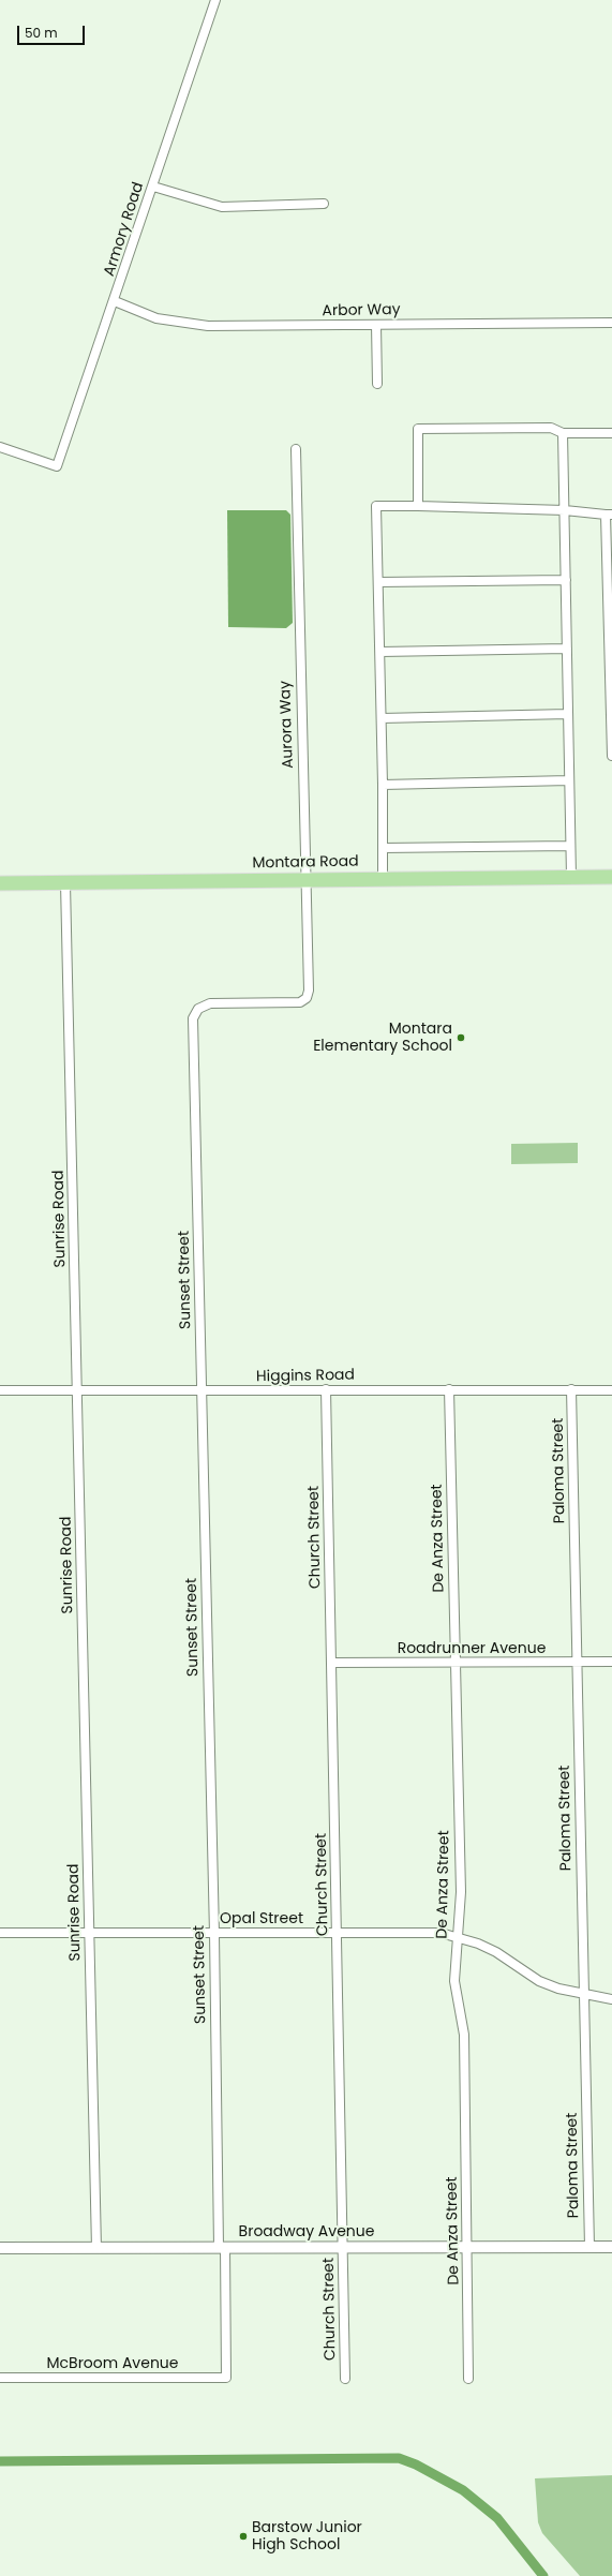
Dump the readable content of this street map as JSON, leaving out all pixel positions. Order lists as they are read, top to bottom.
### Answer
{
  "streets": {
    "main road": ["Montara Road"],
    "street": [
      "Armory Road",
      "Arbor Way",
      "Aurora Way",
      "Sunrise Road",
      "Sunset Street",
      "Higgins Road",
      "Paloma Street",
      "Church Street",
      "De Anza Street",
      "Roadrunner Avenue",
      "Opal Street",
      "Broadway Avenue",
      "McBroom Avenue"
    ]
  },
  "crossings": [
    ["Armory Road", "Arbor Way"],
    ["Aurora Way", "Montara Road"],
    ["Aurora Way", "Sunset Street"],
    ["Montara Road", "Sunrise Road"],
    ["Sunrise Road", "Higgins Road"],
    ["Sunrise Road", "Opal Street"],
    ["Sunrise Road", "Broadway Avenue"],
    ["Sunset Street", "Higgins Road"],
    ["Sunset Street", "Opal Street"],
    ["Sunset Street", "Broadway Avenue"],
    ["Sunset Street", "McBroom Avenue"],
    ["Higgins Road", "Paloma Street"],
    ["Higgins Road", "Church Street"],
    ["Higgins Road", "De Anza Street"],
    ["Paloma Street", "Roadrunner Avenue"],
    ["Paloma Street", "Opal Street"],
    ["Paloma Street", "Broadway Avenue"],
    ["Church Street", "Roadrunner Avenue"],
    ["Church Street", "Opal Street"],
    ["Church Street", "Broadway Avenue"],
    ["De Anza Street", "Roadrunner Avenue"],
    ["De Anza Street", "Opal Street"],
    ["De Anza Street", "Broadway Avenue"]
  ],
  "places": ["Montara Elementary School", "Barstow Junior High School"],
  "scale_bar": "50 m"
}
